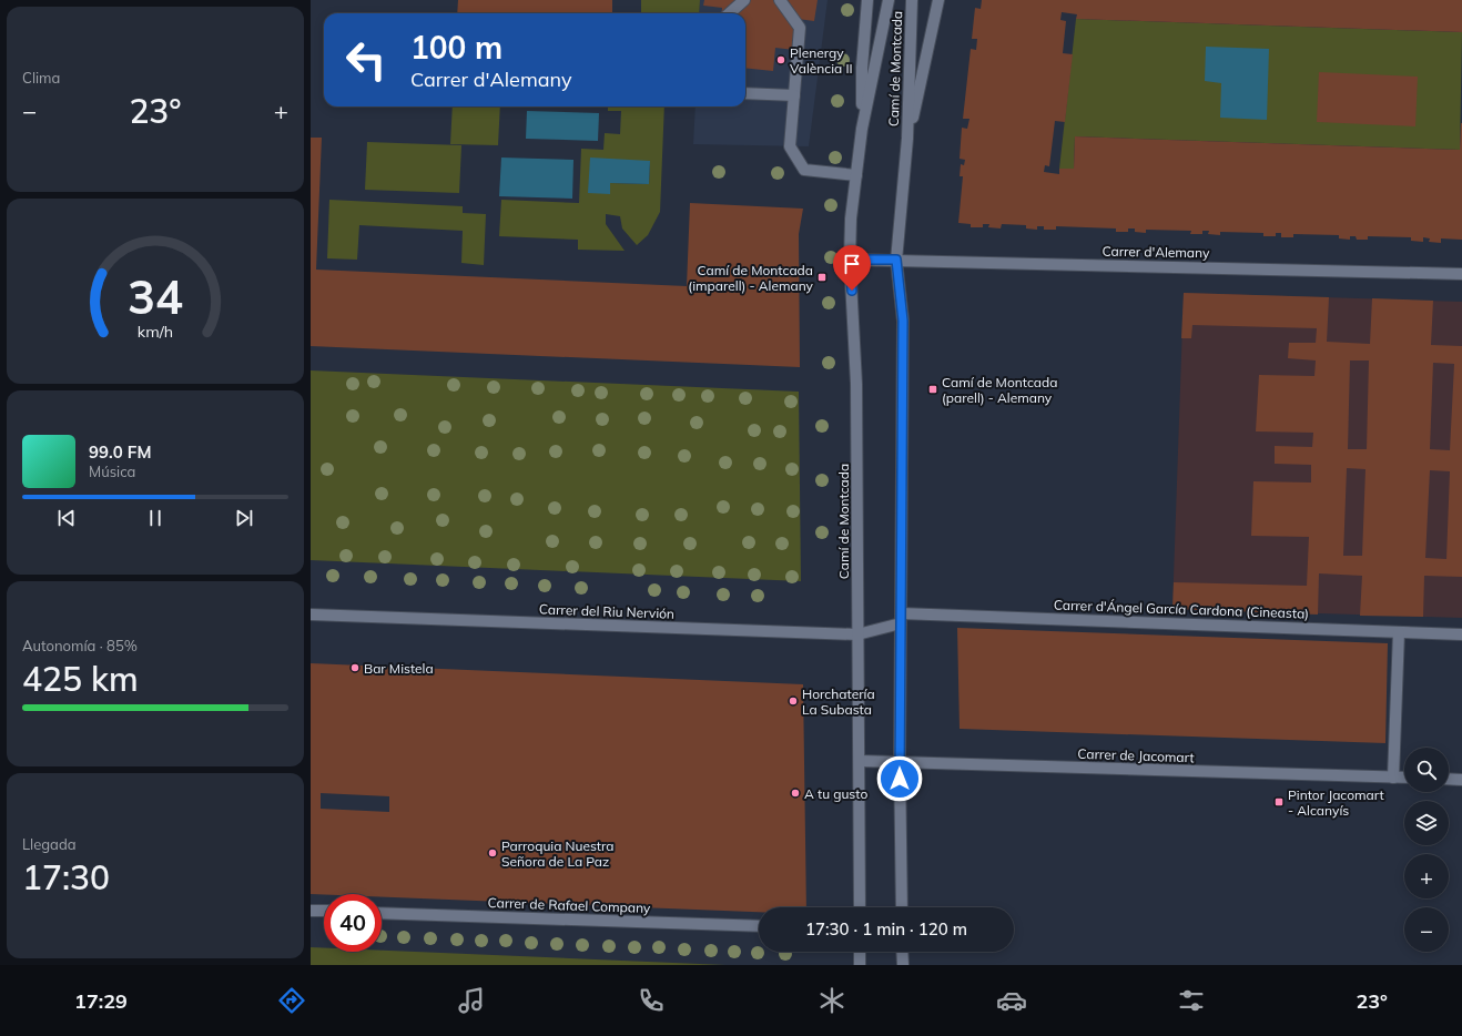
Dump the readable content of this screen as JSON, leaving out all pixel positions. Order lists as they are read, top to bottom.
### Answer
{
  "streets": {
    "street": [
      "Camí de Montcada",
      "Carrer d'Alemany",
      "Carrer d'Ángel García Cardona (Cineasta)",
      "Carrer del Riu Nervión",
      "Carrer de Jacomart",
      "Carrer de Rafael Company"
    ]
  },
  "crossings": [
    ["Camí de Montcada", "Carrer d'Alemany"],
    ["Camí de Montcada", "Carrer d'Ángel García Cardona (Cineasta)"],
    ["Camí de Montcada", "Carrer del Riu Nervión"],
    ["Camí de Montcada", "Carrer de Jacomart"],
    ["Carrer d'Ángel García Cardona (Cineasta)", "Carrer del Riu Nervión"]
  ],
  "places": {
    "other": [
      "Plenergy València II",
      "Bar Mistela",
      "Horchatería La Subasta",
      "A tu gusto",
      "Parroquia Nuestra Señora de La Paz"
    ],
    "transit": ["Camí de Montcada (imparell) - Alemany", "Camí de Montcada (parell) - Alemany", "Pintor Jacomart - Alcanyís"]
  },
  "page": {
    "tile": [
      "Clima",
      ["Autonomía · 85%", "425 km"],
      ["Llegada", "17:30"]
    ],
    "turn": ["100 m", "Carrer d'Alemany"],
    "heat": ["−", "23°", "+"],
    "song": ["99.0 FM", "Música"],
    "map_buttons": ["+", "−"],
    "limit": "40",
    "trip": "17:30 · 1 min · 120 m",
    "tabs": ["17:29", "23°"],
    "gauge": ["34", "km/h"]
  }
}
